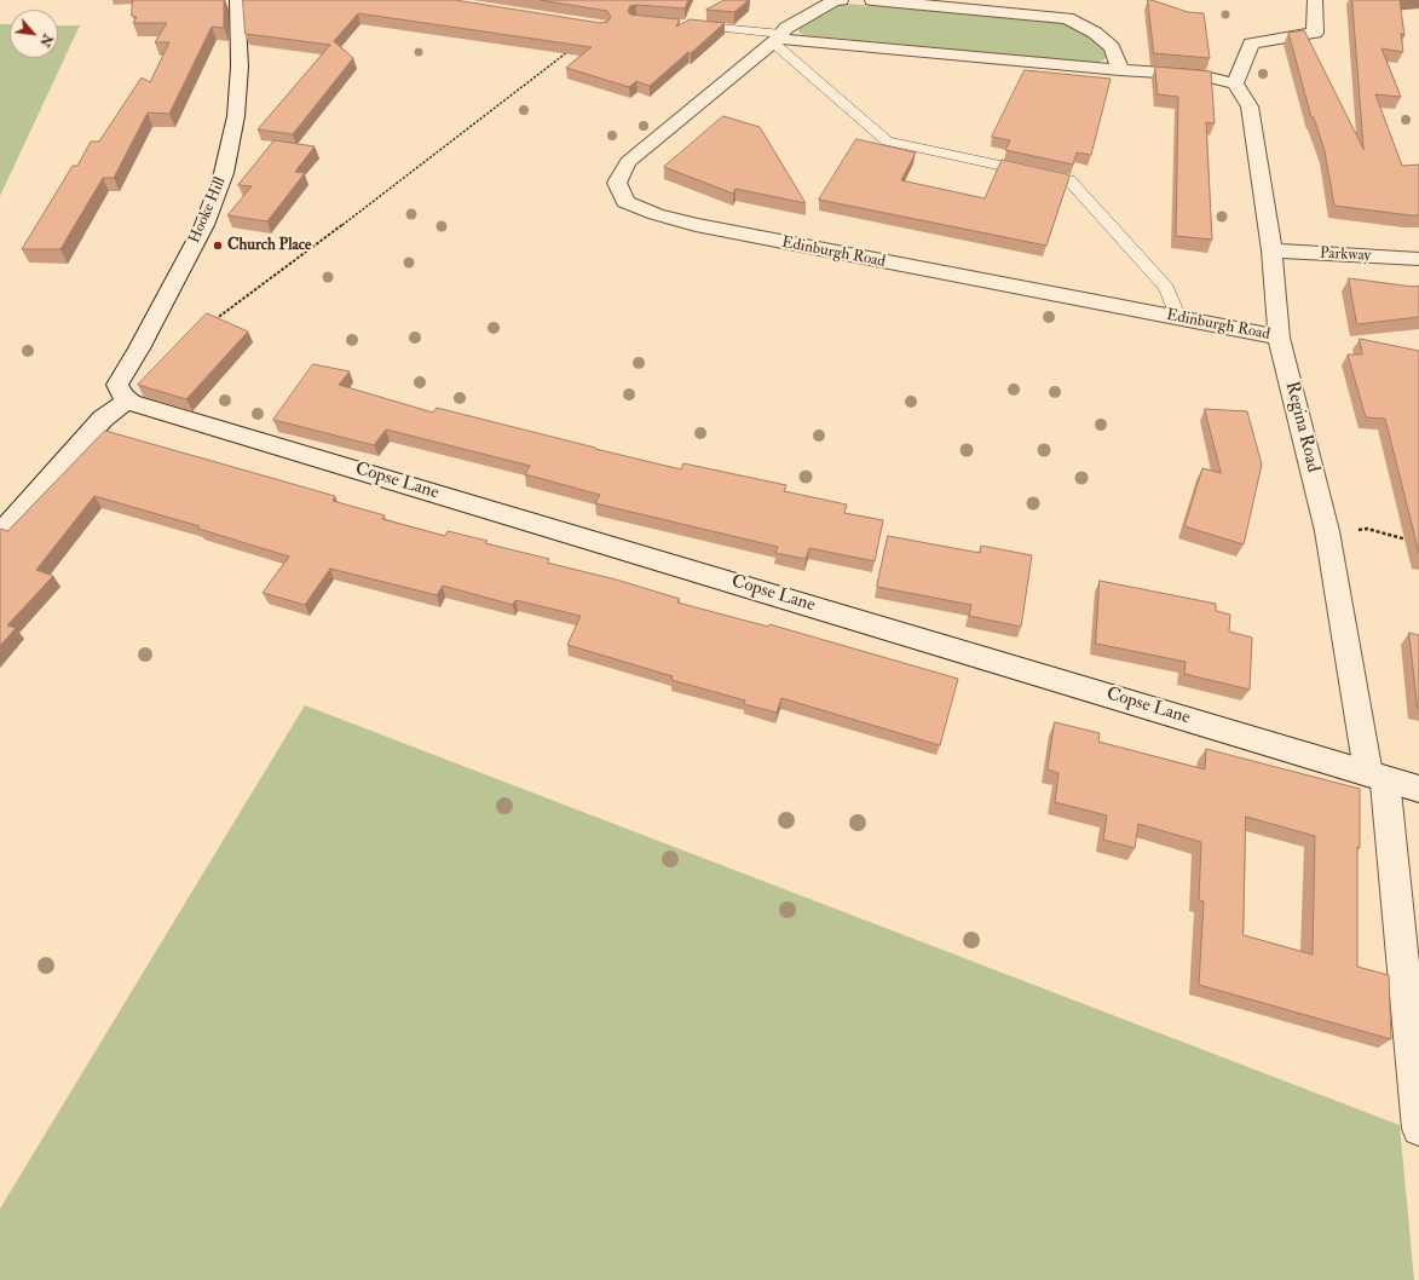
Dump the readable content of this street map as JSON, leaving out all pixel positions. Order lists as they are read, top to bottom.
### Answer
{
  "streets": {
    "street": [
      "Hooke Hill",
      "Edinburgh Road",
      "Parkway",
      "Regina Road",
      "Copse Lane"
    ]
  },
  "crossings": [
    ["Hooke Hill", "Copse Lane"],
    ["Edinburgh Road", "Regina Road"],
    ["Parkway", "Regina Road"],
    ["Regina Road", "Copse Lane"]
  ],
  "places": ["Church Place"],
  "north": "bottom right"
}
